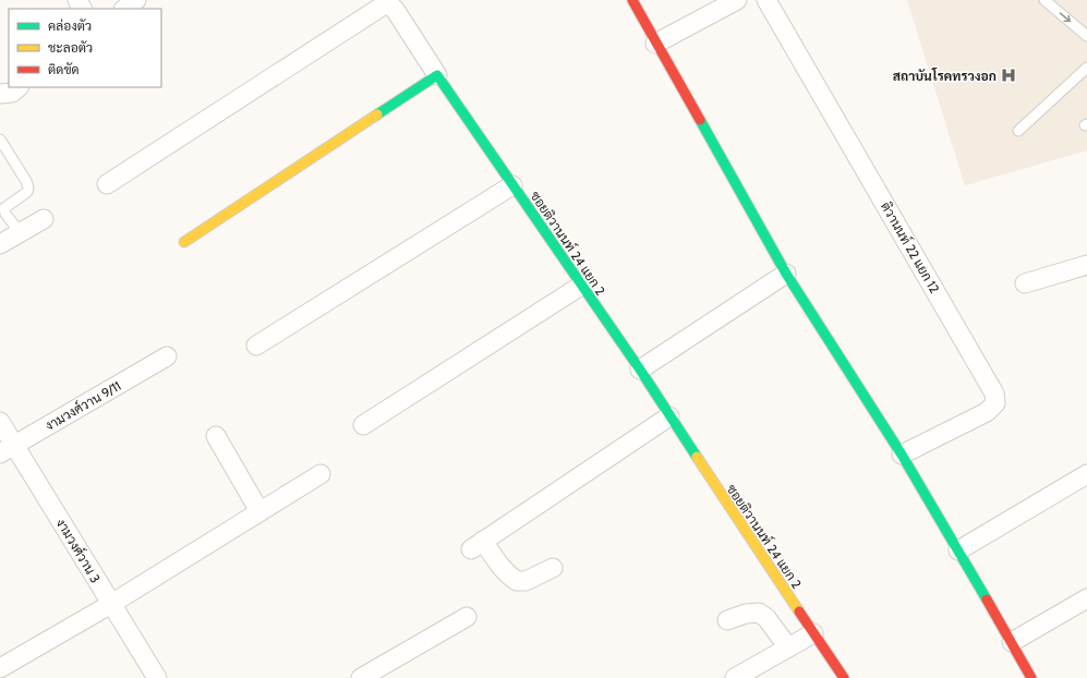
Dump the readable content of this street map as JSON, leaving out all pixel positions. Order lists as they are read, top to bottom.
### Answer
{
  "streets": {
    "street": [
      "ซอยติวานนท์ 24 แยก 2",
      "ติวานนท์ 22 แยก 12",
      "งามวงศ์วาน 9/11",
      "งามวงศ์วาน 3"
    ]
  },
  "crossings": [
    ["งามวงศ์วาน 9/11", "งามวงศ์วาน 3"]
  ],
  "places": {
    "hospital": ["สถาบันโรคทรวงอก"]
  },
  "legend": ["คล่องตัว", "ชะลอตัว", "ติดขัด"]
}
